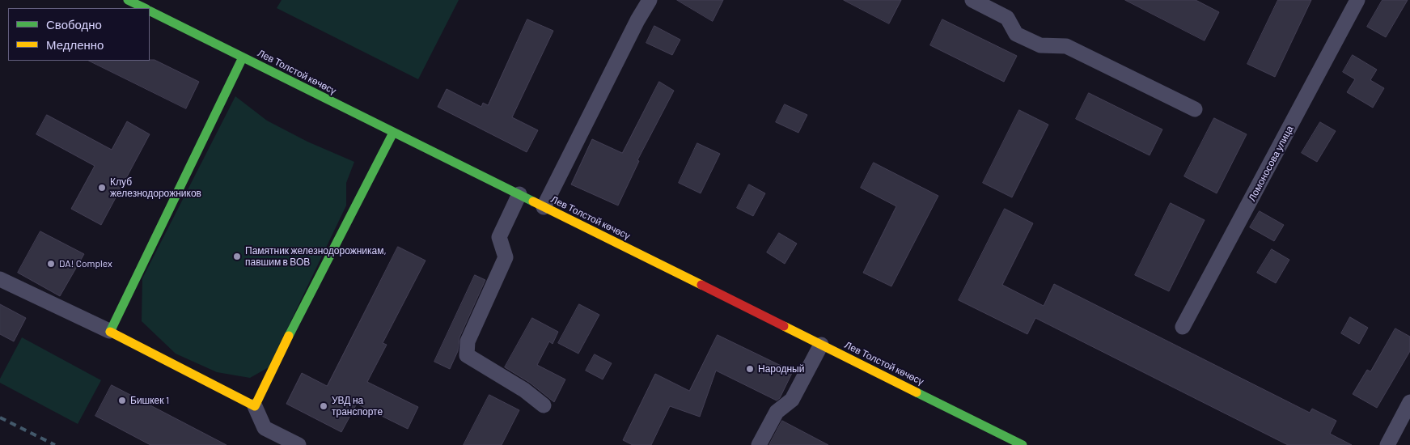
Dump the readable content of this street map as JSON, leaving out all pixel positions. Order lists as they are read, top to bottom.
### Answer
{
  "streets": {
    "main road": ["Лев Толстой көчөсү"],
    "street": ["Ломоносова улица"]
  },
  "places": [
    "Клуб железнодорожников",
    "Памятник железнодорожникам, павшим в ВОВ",
    "DA! Complex",
    "Народный",
    "Бишкек 1",
    "УВД на транспорте"
  ],
  "legend": ["Свободно", "Медленно"]
}
